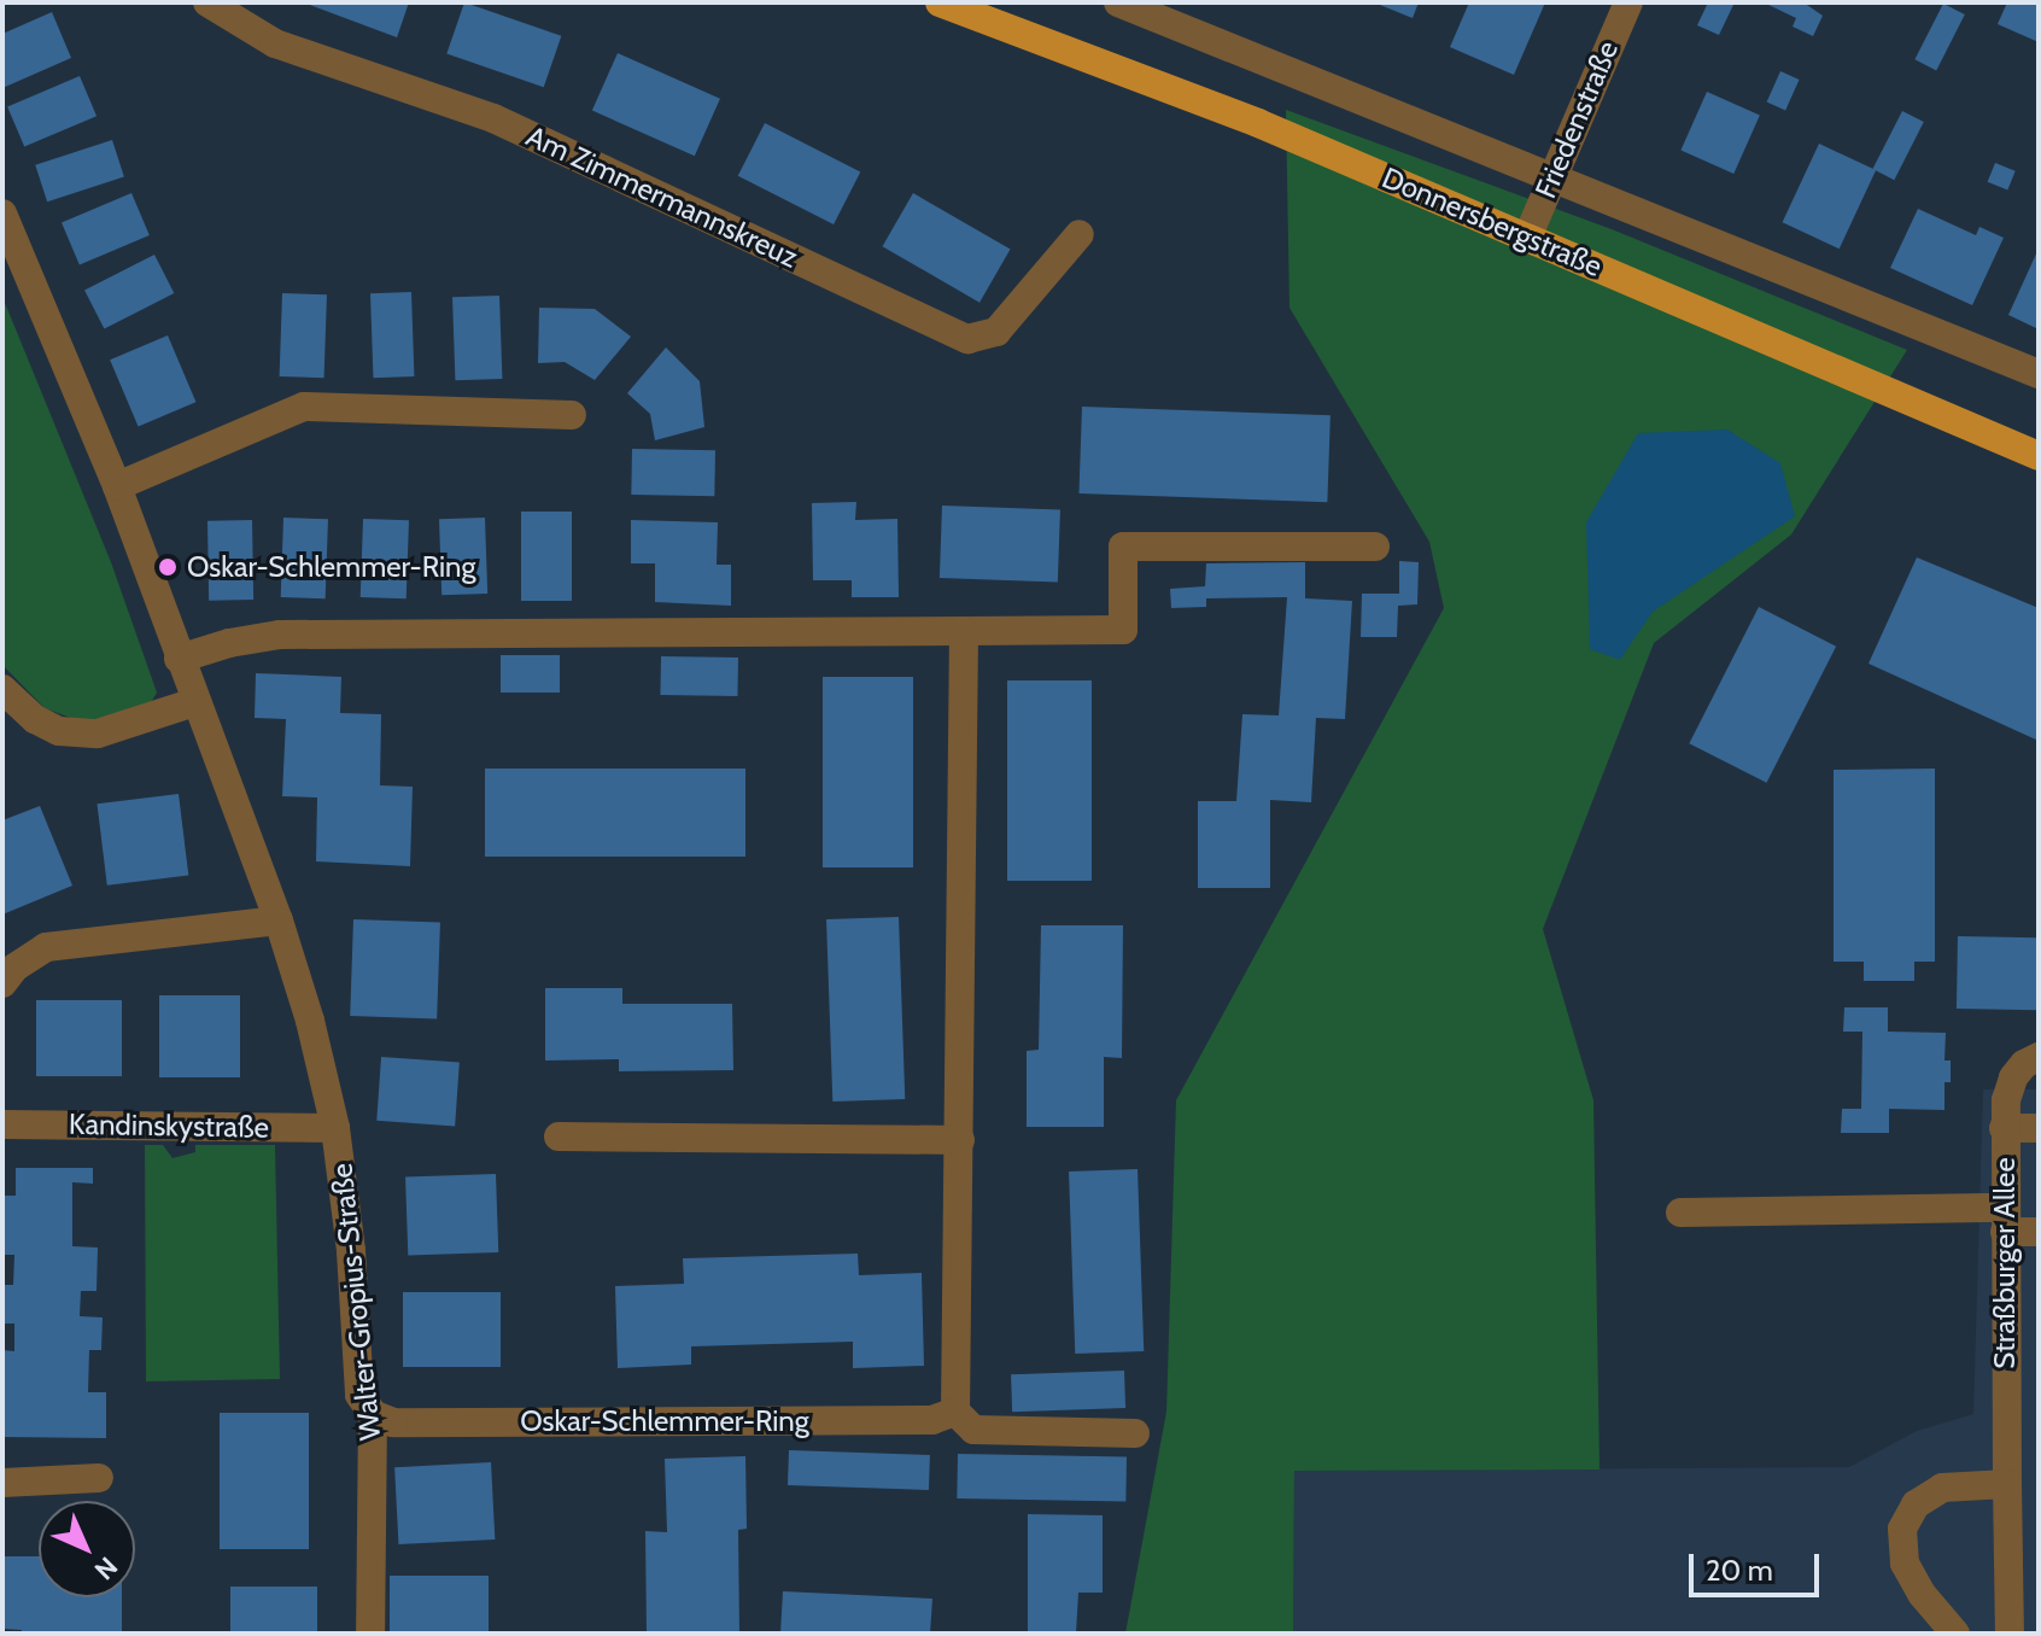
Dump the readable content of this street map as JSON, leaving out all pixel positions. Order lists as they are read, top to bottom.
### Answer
{
  "streets": {
    "main road": ["Donnersbergstraße"],
    "street": [
      "Friedenstraße",
      "Am Zimmermannskreuz",
      "Kandinskystraße",
      "Straßburger Allee",
      "Walter-Gropius-Straße",
      "Oskar-Schlemmer-Ring"
    ]
  },
  "crossings": [
    ["Friedenstraße", "Donnersbergstraße"],
    ["Kandinskystraße", "Walter-Gropius-Straße"],
    ["Walter-Gropius-Straße", "Oskar-Schlemmer-Ring"]
  ],
  "places": ["Oskar-Schlemmer-Ring"],
  "scale_bar": "20 m",
  "north": "bottom right"
}
